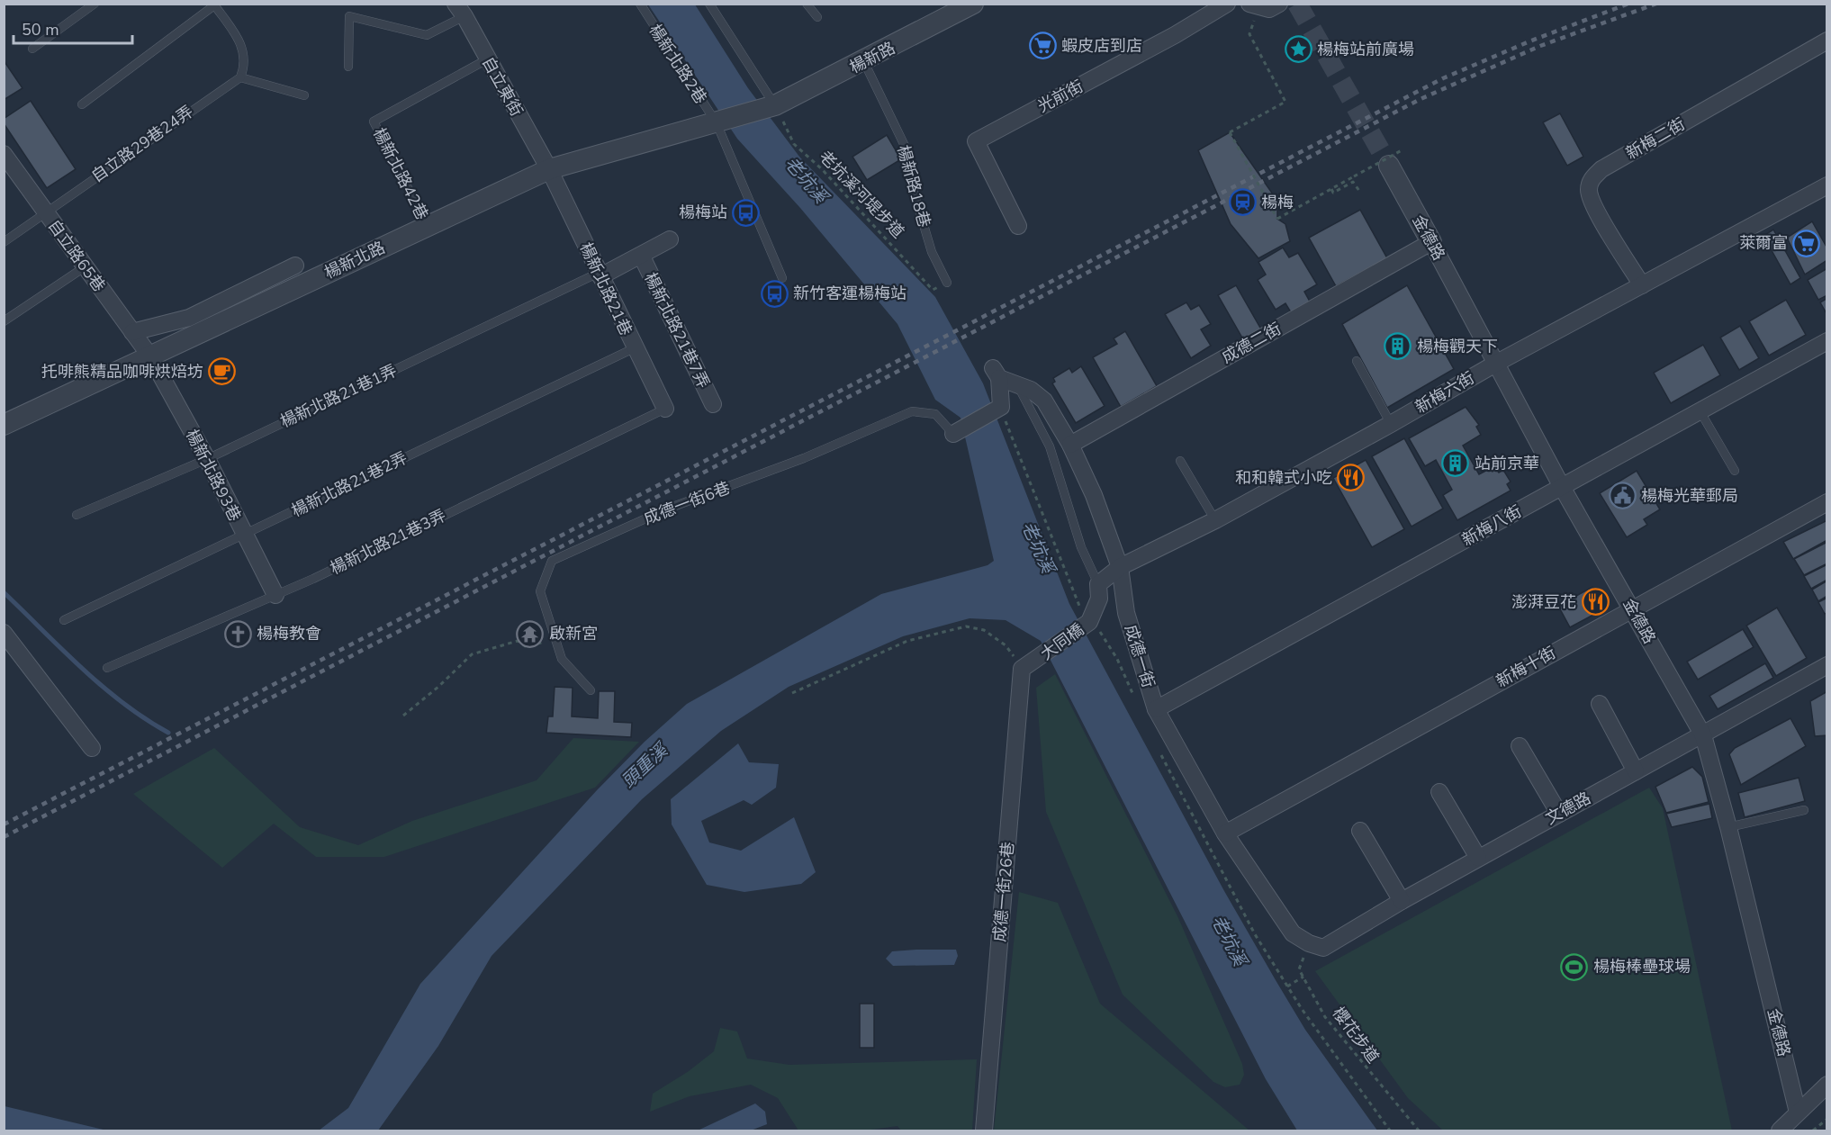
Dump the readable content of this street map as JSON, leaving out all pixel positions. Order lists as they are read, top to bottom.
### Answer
{
  "streets": {
    "street": [
      "楊新路",
      "自立東街",
      "光前街",
      "新梅二街",
      "金德路",
      "自立路65巷",
      "楊新北路",
      "楊新北路21巷",
      "楊新北路21巷7弄",
      "成德二街",
      "新梅六街",
      "楊新北路93巷",
      "新梅八街",
      "大同橋",
      "成德一街",
      "新梅十街",
      "文德路",
      "成德一街26巷"
    ],
    "lane": [
      "楊新北路2巷",
      "自立路29巷24弄",
      "楊新北路42巷",
      "楊新路18巷",
      "楊新北路21巷1弄",
      "楊新北路21巷2弄",
      "成德一街6巷",
      "楊新北路21巷3弄"
    ],
    "path": ["老坑溪河堤步道", "櫻花步道"]
  },
  "crossings": [
    ["楊新路", "楊新北路2巷"],
    ["楊新路", "楊新路18巷"],
    ["楊新路", "老坑溪河堤步道"],
    ["楊新路", "楊新北路"],
    ["楊新北路2巷", "楊新北路"],
    ["自立東街", "楊新北路42巷"],
    ["自立東街", "楊新北路"],
    ["自立東街", "楊新北路21巷"],
    ["新梅二街", "新梅六街"],
    ["自立路29巷24弄", "自立路65巷"],
    ["楊新北路42巷", "楊新北路"],
    ["楊新路18巷", "老坑溪河堤步道"],
    ["金德路", "成德二街"],
    ["金德路", "新梅六街"],
    ["金德路", "新梅八街"],
    ["金德路", "新梅十街"],
    ["金德路", "文德路"],
    ["自立路65巷", "楊新北路"],
    ["自立路65巷", "楊新北路93巷"],
    ["楊新北路", "楊新北路21巷"],
    ["楊新北路", "楊新北路93巷"],
    ["楊新北路21巷", "楊新北路21巷7弄"],
    ["楊新北路21巷", "楊新北路21巷1弄"],
    ["楊新北路21巷", "楊新北路21巷2弄"],
    ["楊新北路21巷", "楊新北路21巷3弄"],
    ["楊新北路21巷7弄", "楊新北路21巷1弄"],
    ["成德二街", "成德一街"],
    ["新梅六街", "成德一街"],
    ["楊新北路21巷1弄", "楊新北路93巷"],
    ["楊新北路93巷", "楊新北路21巷2弄"],
    ["楊新北路93巷", "楊新北路21巷3弄"],
    ["成德一街6巷", "成德一街"],
    ["新梅八街", "成德一街"],
    ["大同橋", "成德一街26巷"],
    ["成德一街", "新梅十街"],
    ["成德一街", "文德路"]
  ],
  "water": ["老坑溪", "頭重溪"],
  "places": {
    "supermarket": ["蝦皮店到店", "萊爾富"],
    "place": ["楊梅站前廣場"],
    "station": ["楊梅"],
    "bus stop": ["楊梅站", "新竹客運楊梅站"],
    "building": ["楊梅觀天下", "站前京華"],
    "cafe": ["托啡熊精品咖啡烘焙坊"],
    "restaurant": ["和和韓式小吃", "澎湃豆花"],
    "public building": ["楊梅光華郵局"],
    "church": ["楊梅教會"],
    "temple": ["啟新宮"],
    "sports": ["楊梅棒壘球場"]
  },
  "scale_bar": "50 m"
}
